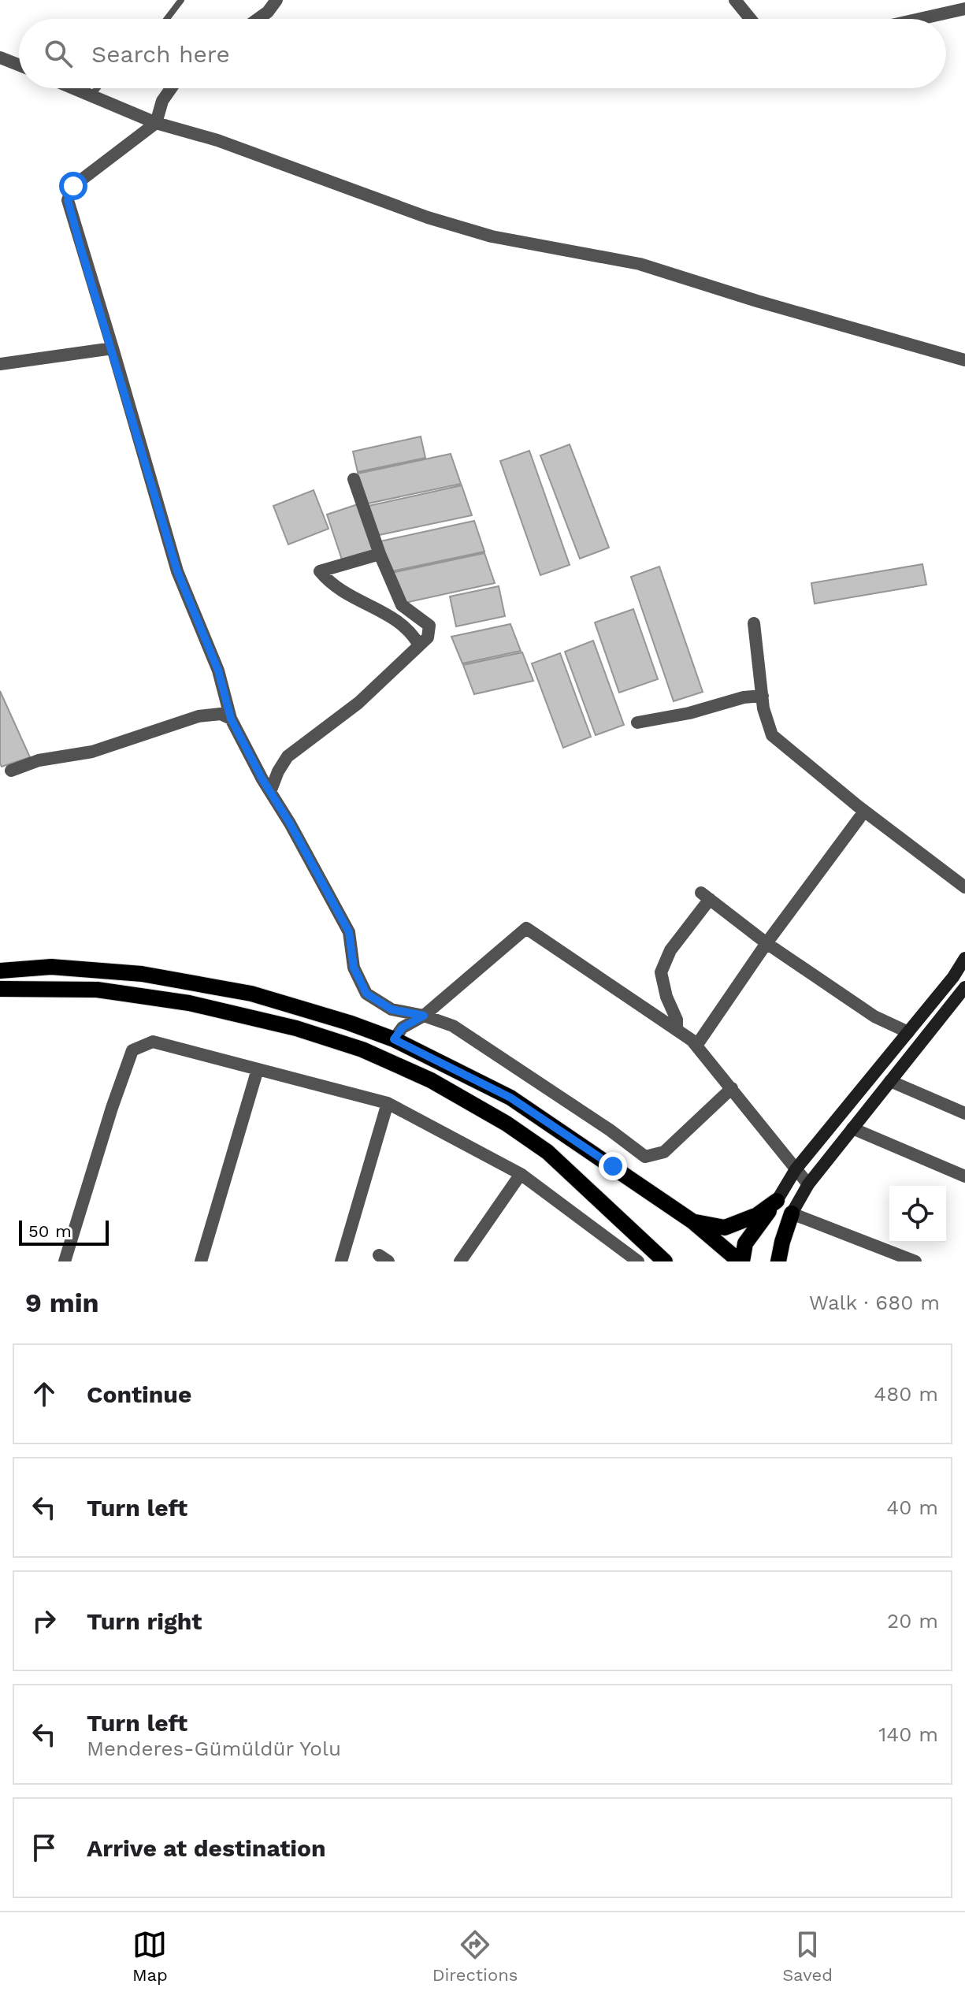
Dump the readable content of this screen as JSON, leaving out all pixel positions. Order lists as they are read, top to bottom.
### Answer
{
  "scale_bar": "50 m",
  "page": {
    "search": "Search here",
    "scale": "50 m",
    "heading": ["9 min", "Walk · 680 m"],
    "list": [
      ["Continue", "480 m"],
      ["Turn left", "40 m"],
      ["Turn right", "20 m"],
      ["Turn left", "Menderes-Gümüldür Yolu", "140 m"],
      "Arrive at destination"
    ],
    "nav": ["Map", "Directions", "Saved"]
  }
}
